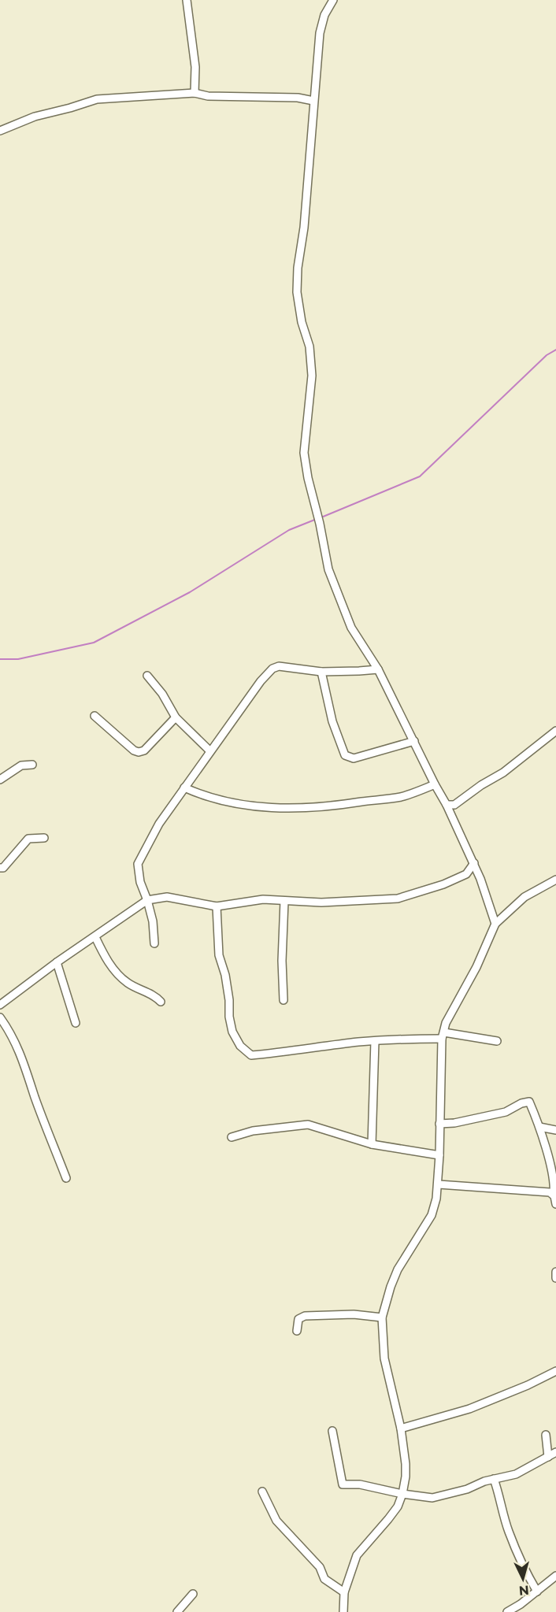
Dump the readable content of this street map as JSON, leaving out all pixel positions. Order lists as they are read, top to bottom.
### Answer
{
  "north": "bottom"
}
